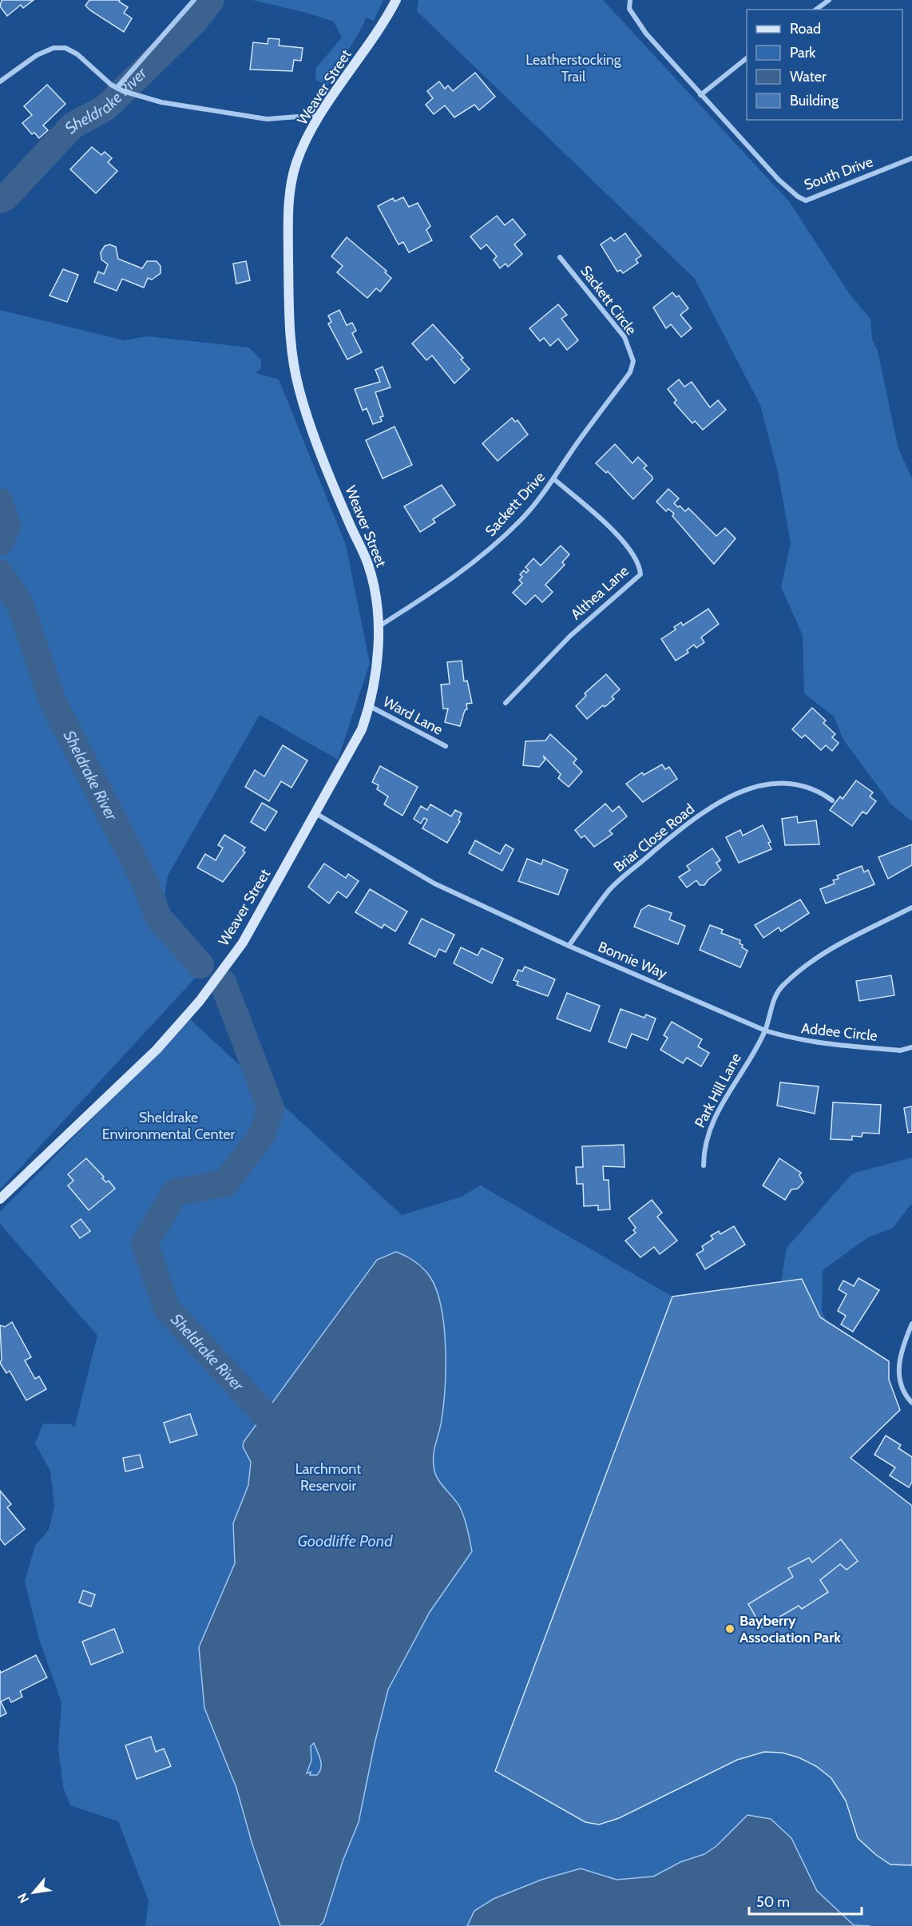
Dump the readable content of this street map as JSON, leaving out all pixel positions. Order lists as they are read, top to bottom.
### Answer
{
  "streets": {
    "main road": ["Weaver Street"],
    "street": [
      "South Drive",
      "Sackett Circle",
      "Sackett Drive",
      "Althea Lane",
      "Ward Lane",
      "Briar Close Road",
      "Bonnie Way",
      "Addee Circle",
      "Park Hill Lane"
    ]
  },
  "crossings": [
    ["Weaver Street", "Sackett Drive"],
    ["Weaver Street", "Ward Lane"],
    ["Weaver Street", "Bonnie Way"],
    ["Sackett Circle", "Sackett Drive"],
    ["Sackett Drive", "Althea Lane"],
    ["Briar Close Road", "Bonnie Way"],
    ["Bonnie Way", "Addee Circle"],
    ["Bonnie Way", "Park Hill Lane"],
    ["Addee Circle", "Park Hill Lane"]
  ],
  "water": ["Sheldrake River", "Goodliffe Pond"],
  "parks": ["Leatherstocking Trail", "Sheldrake Environmental Center", "Larchmont Reservoir"],
  "places": ["Bayberry Association Park"],
  "legend": [
    "Road",
    "Park",
    "Water",
    "Building"
  ],
  "scale_bar": "50 m",
  "north": "bottom left"
}
